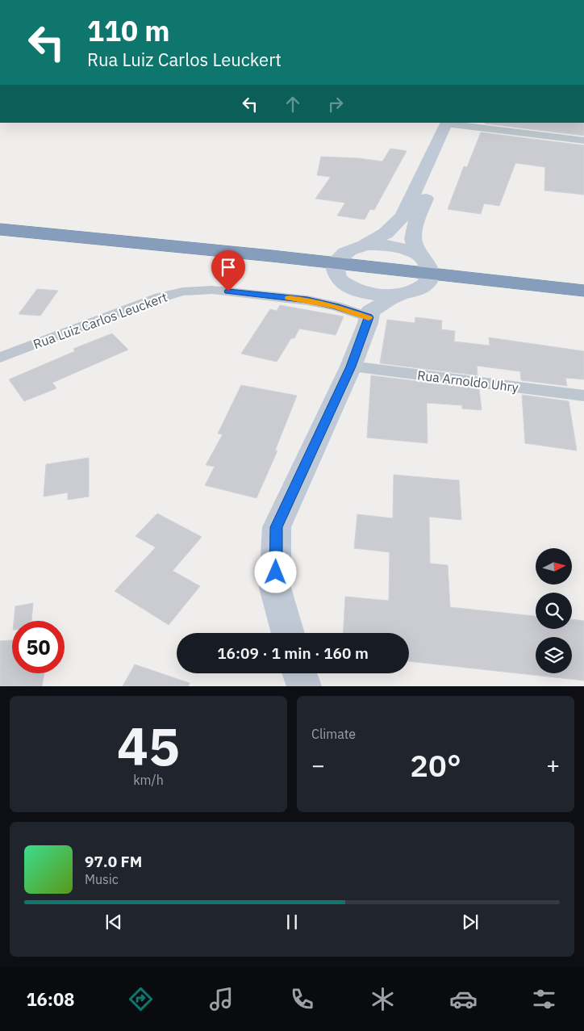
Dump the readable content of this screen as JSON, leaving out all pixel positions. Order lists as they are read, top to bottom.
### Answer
{
  "streets": {
    "street": ["Rua Luiz Carlos Leuckert", "Rua Arnoldo Uhry"]
  },
  "north": "right",
  "page": {
    "turn": ["110 m", "Rua Luiz Carlos Leuckert"],
    "limit": "50",
    "trip": "16:09 · 1 min · 160 m",
    "tile": [
      ["45", "km/h"],
      "Climate"
    ],
    "heat": ["−", "20°", "+"],
    "song": ["97.0 FM", "Music"],
    "tabs": "16:08"
  }
}
